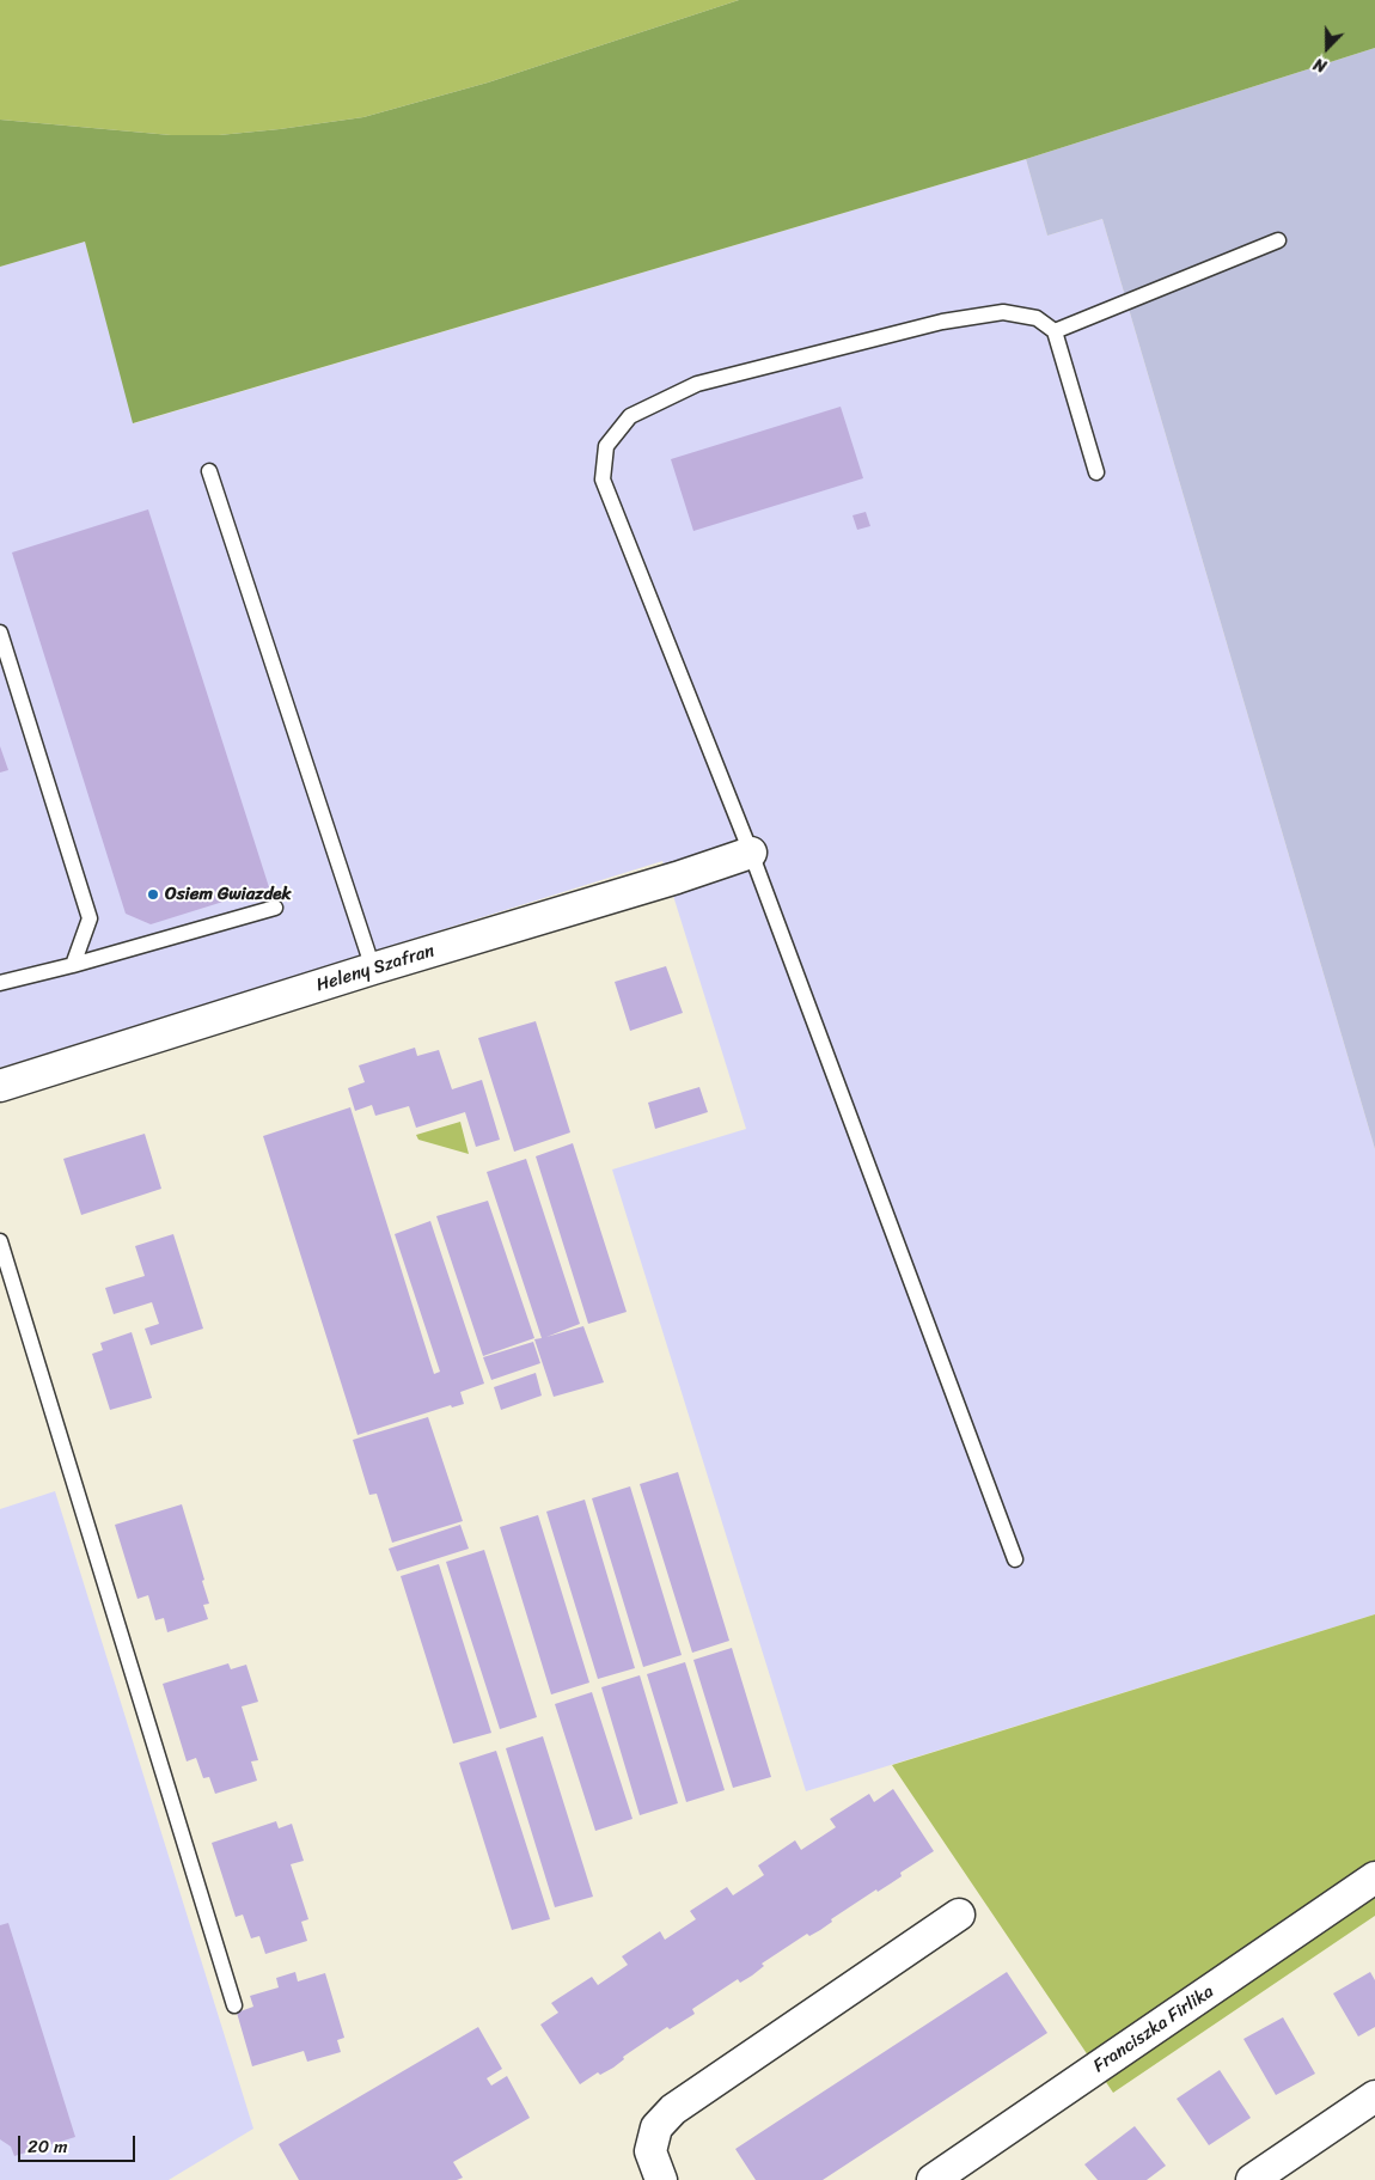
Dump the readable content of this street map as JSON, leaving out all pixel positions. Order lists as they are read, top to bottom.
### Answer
{
  "streets": {
    "street": ["Heleny Szafran", "Franciszka Firlika"]
  },
  "places": ["Osiem Gwiazdek"],
  "scale_bar": "20 m",
  "north": "bottom"
}
